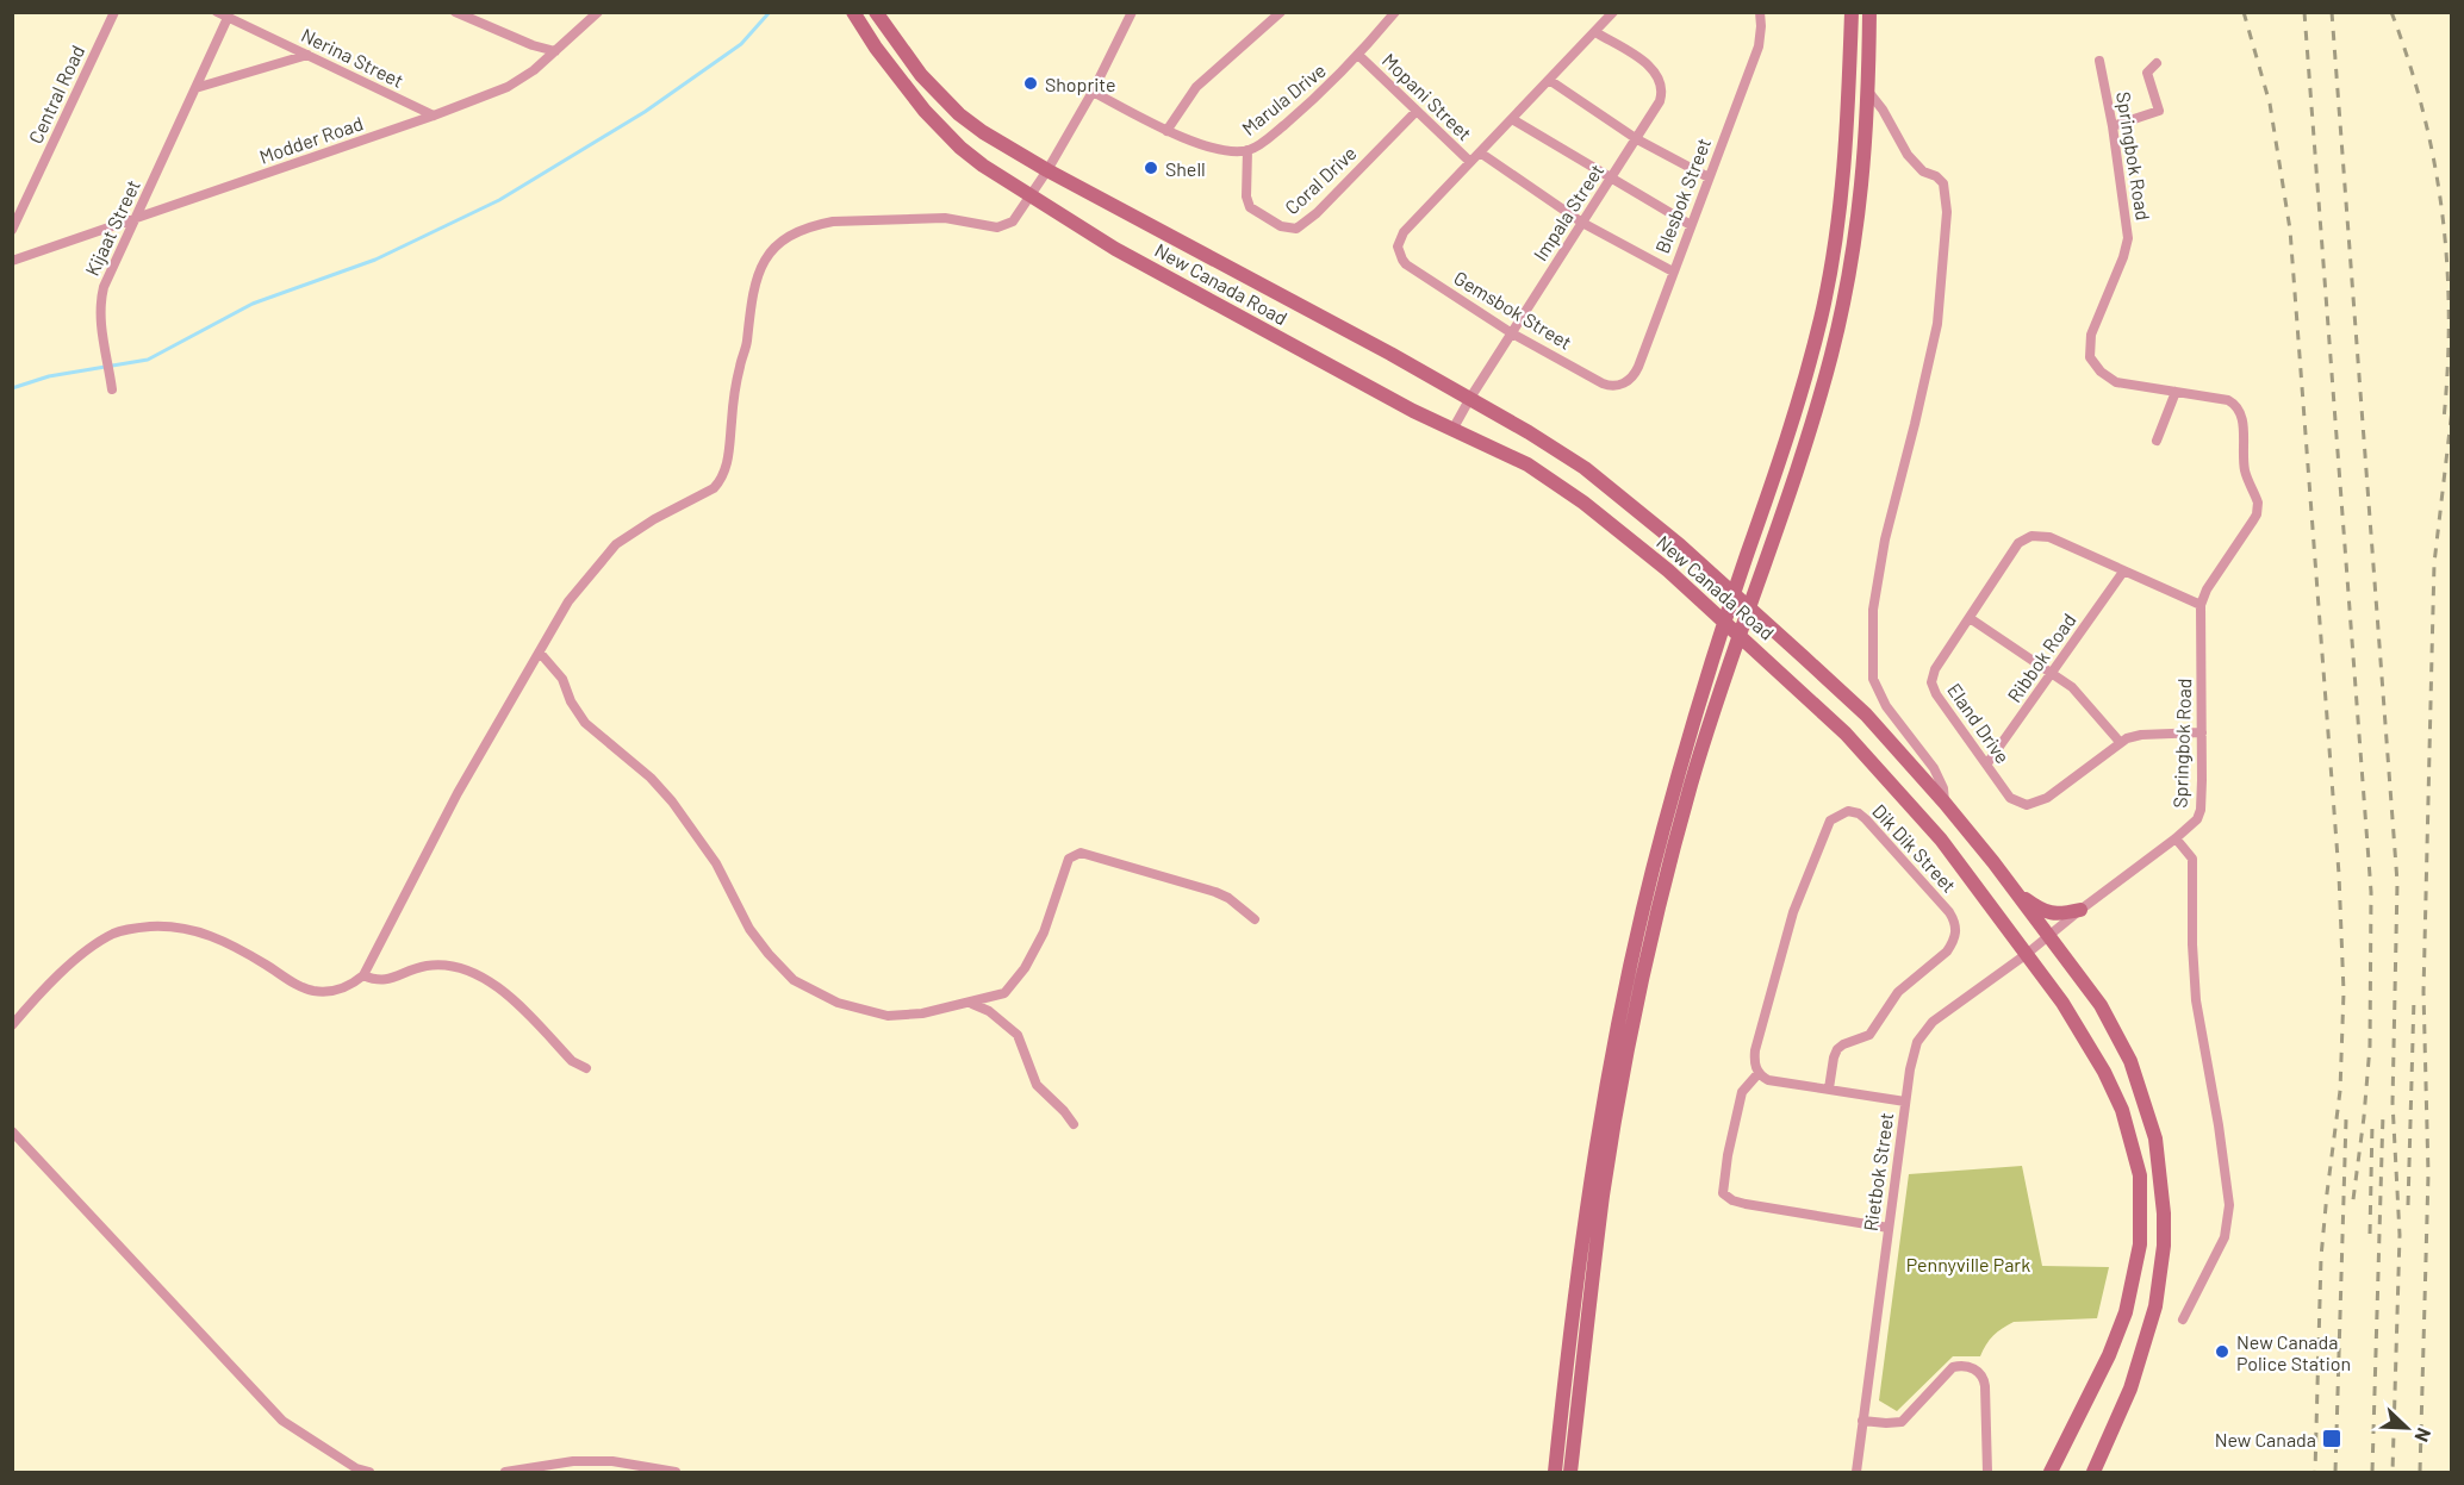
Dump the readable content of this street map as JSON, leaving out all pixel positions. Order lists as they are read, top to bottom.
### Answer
{
  "streets": {
    "main road": ["New Canada Road"],
    "street": [
      "Nerina Street",
      "Central Road",
      "Mopani Street",
      "Marula Drive",
      "Modder Road",
      "Springbok Road",
      "Coral Drive",
      "Blesbok Street",
      "Impala Street",
      "Kijaat Street",
      "Gemsbok Street",
      "Ribbok Road",
      "Eland Drive",
      "Dik Dik Street",
      "Rietbok Street"
    ]
  },
  "crossings": [
    ["Nerina Street", "Modder Road"],
    ["Nerina Street", "Kijaat Street"],
    ["Mopani Street", "Marula Drive"],
    ["Mopani Street", "Coral Drive"],
    ["Mopani Street", "Gemsbok Street"],
    ["Marula Drive", "Coral Drive"],
    ["Modder Road", "Kijaat Street"],
    ["Springbok Road", "New Canada Road"],
    ["Springbok Road", "Eland Drive"],
    ["Springbok Road", "Rietbok Street"],
    ["Blesbok Street", "Gemsbok Street"],
    ["Impala Street", "New Canada Road"],
    ["Impala Street", "Gemsbok Street"],
    ["New Canada Road", "Rietbok Street"],
    ["Ribbok Road", "Eland Drive"]
  ],
  "parks": ["Pennyville Park"],
  "places": {
    "other": ["Shoprite", "Shell", "New Canada Police Station"],
    "transit": ["New Canada"]
  },
  "north": "bottom right"
}
